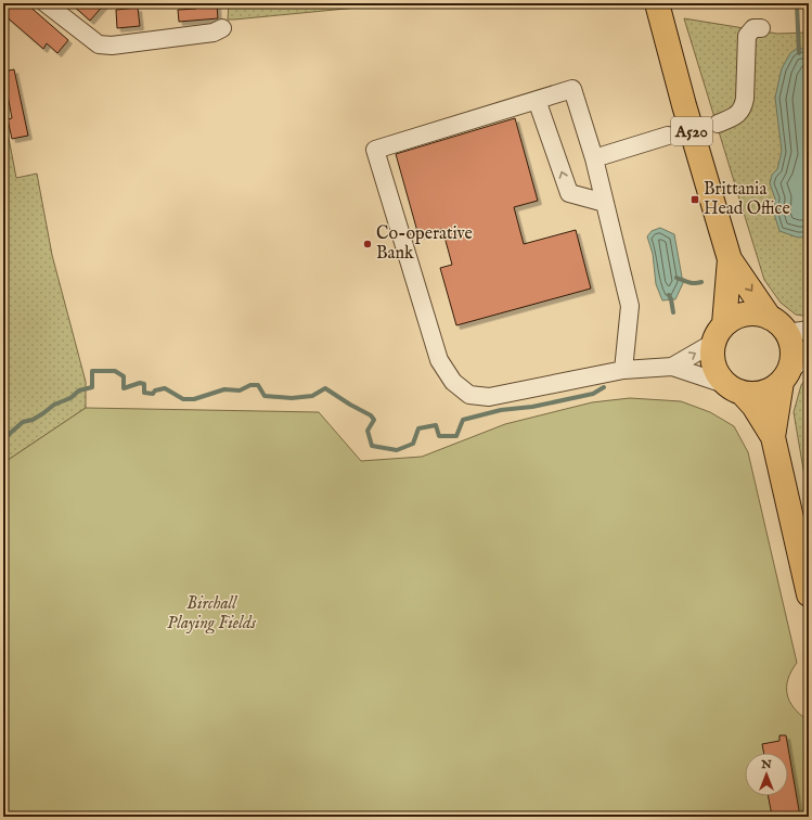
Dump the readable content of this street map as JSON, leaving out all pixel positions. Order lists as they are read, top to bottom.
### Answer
{
  "streets": {
    "highway": ["A520"]
  },
  "parks": ["Birchall Playing Fields"],
  "places": {
    "transit": ["Brittania Head Office"],
    "other": ["Co-operative Bank"]
  },
  "north": "top"
}
